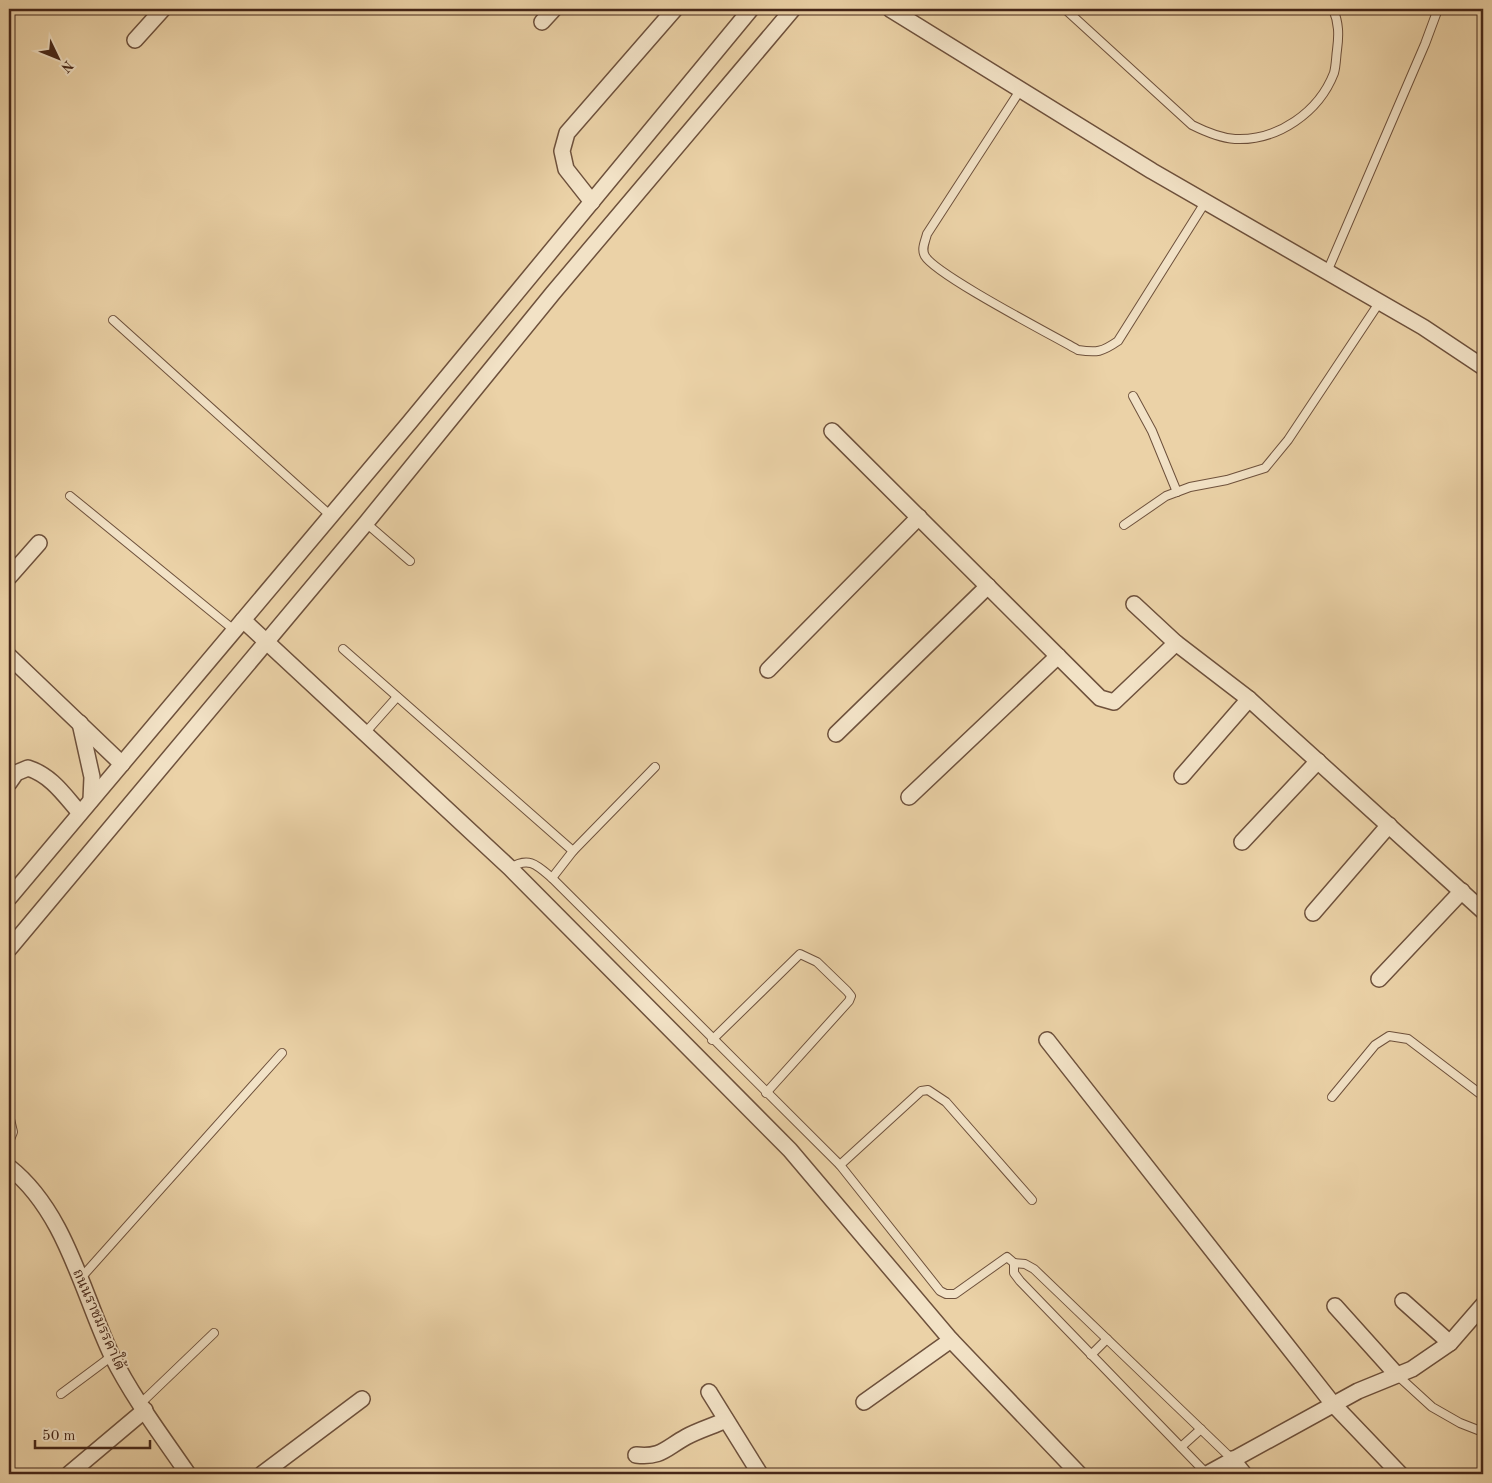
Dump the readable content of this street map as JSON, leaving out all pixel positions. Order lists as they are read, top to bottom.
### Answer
{
  "streets": {
    "street": ["ถนนราชมรรคาใต้"]
  },
  "scale_bar": "50 m",
  "north": "bottom right"
}
